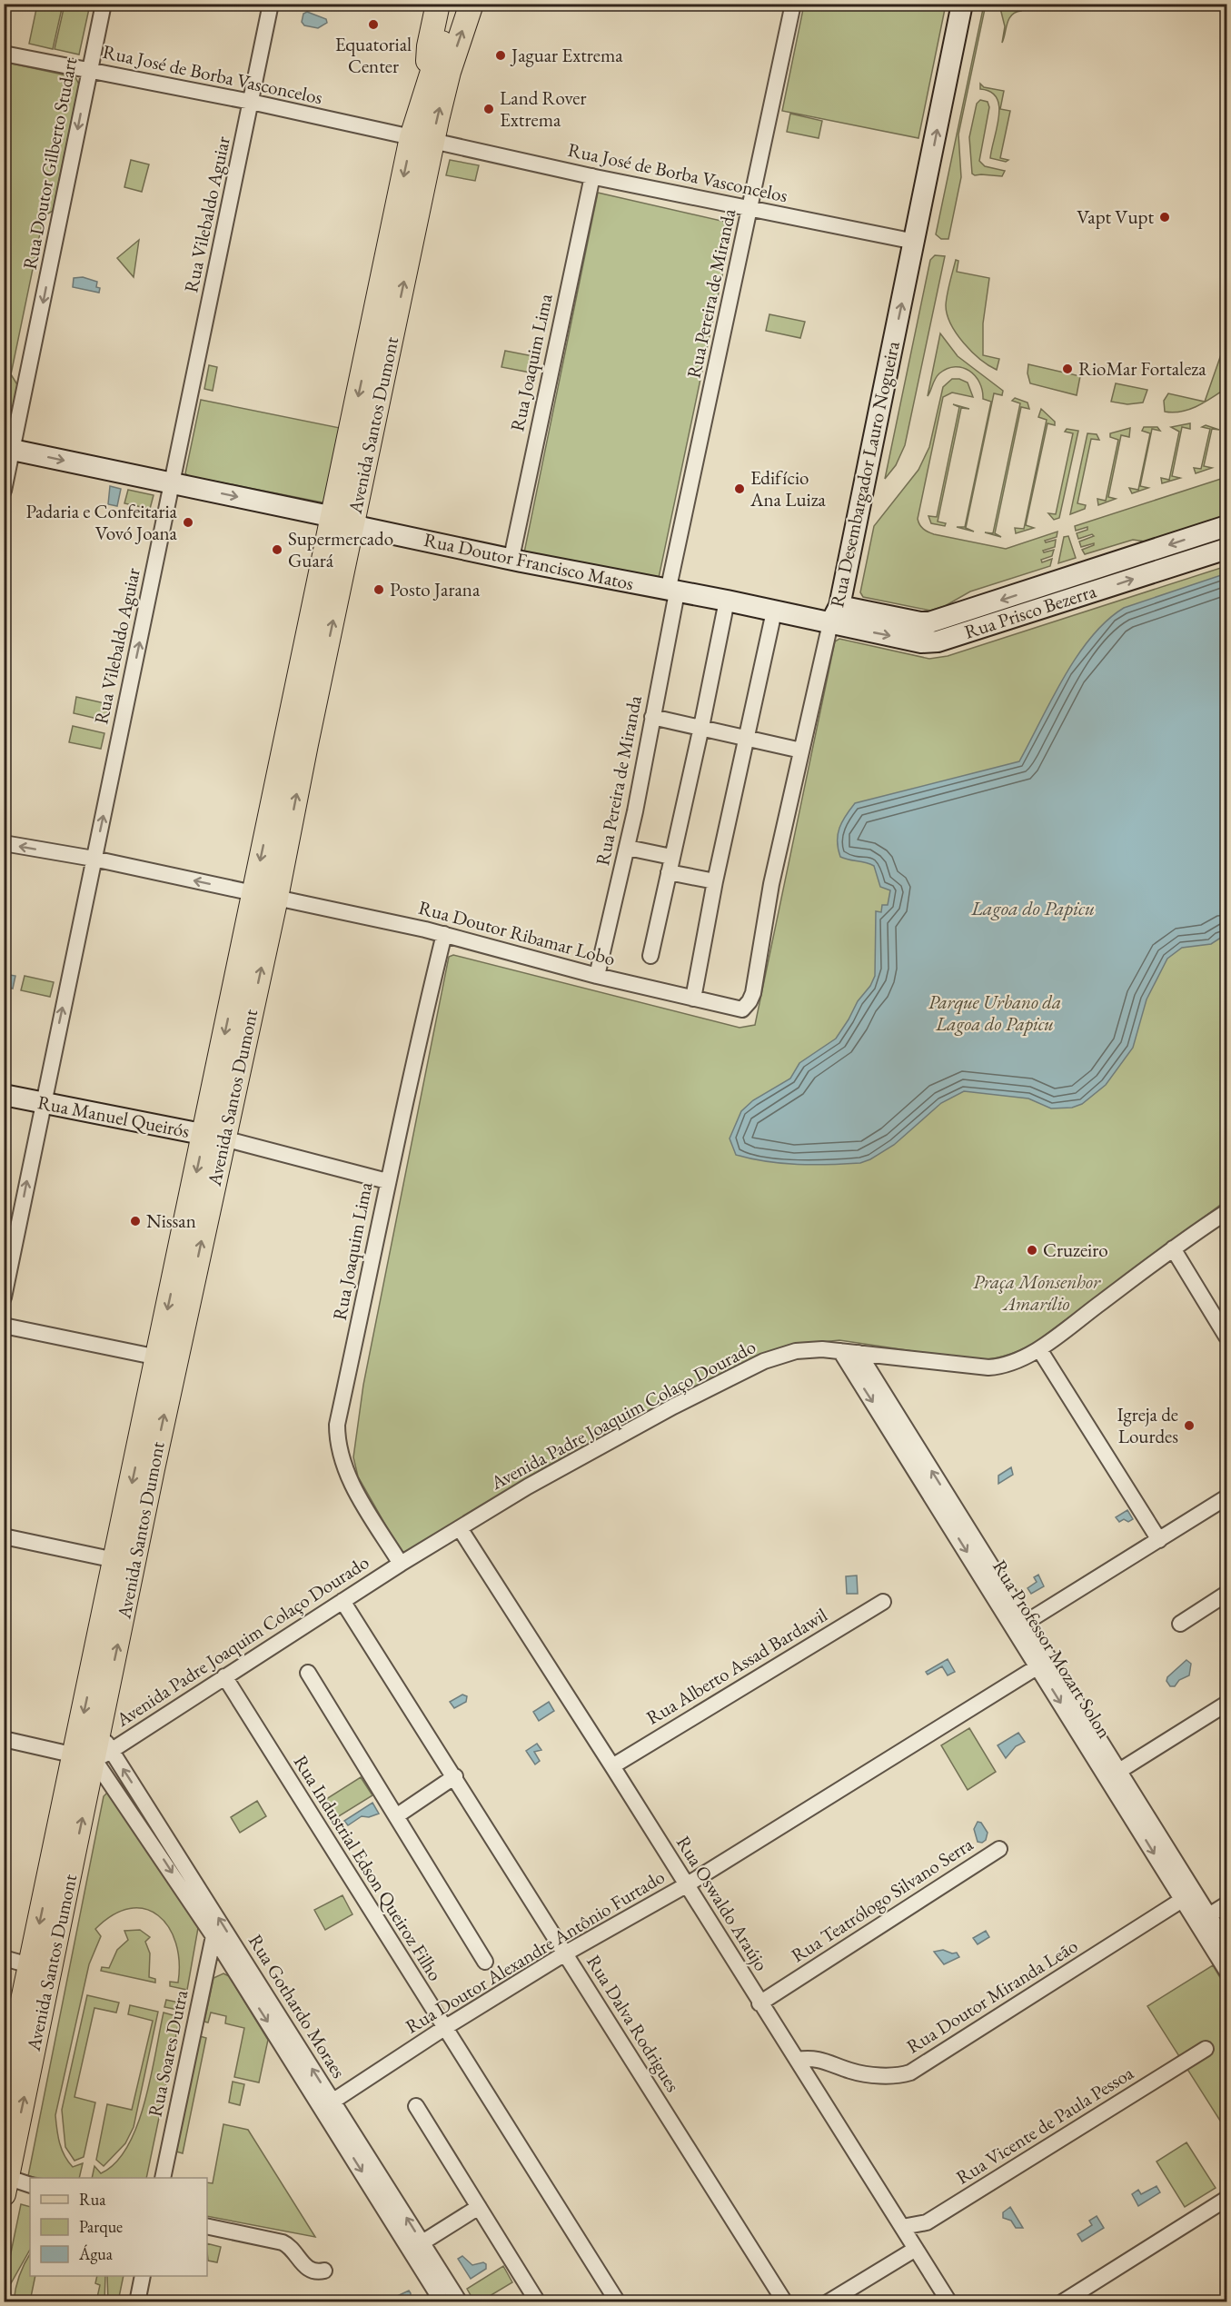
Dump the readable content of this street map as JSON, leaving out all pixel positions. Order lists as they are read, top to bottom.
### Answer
{
  "streets": {
    "main road": ["Avenida Santos Dumont"],
    "street": [
      "Rua José de Borba Vasconcelos",
      "Rua Doutor Gilberto Studart",
      "Rua Vilebaldo Aguiar",
      "Rua Pereira de Miranda",
      "Rua Joaquim Lima",
      "Rua Desembargador Lauro Nogueira",
      "Rua Doutor Francisco Matos",
      "Rua Prisco Bezerra",
      "Rua Doutor Ribamar Lobo",
      "Rua Manuel Queirós",
      "Avenida Padre Joaquim Colaço Dourado",
      "Rua Professor Mozart Solon",
      "Rua Alberto Assad Bardawil",
      "Rua Industrial Edson Queiroz Filho",
      "Rua Teatrólogo Silvano Serra",
      "Rua Oswaldo Araújo",
      "Rua Doutor Alexandre Antônio Furtado",
      "Rua Doutor Miranda Leão",
      "Rua Gothardo Moraes",
      "Rua Dalva Rodrigues",
      "Rua Soares Dutra",
      "Rua Vicente de Paula Pessoa"
    ]
  },
  "crossings": [
    ["Rua José de Borba Vasconcelos", "Rua Doutor Gilberto Studart"],
    ["Rua José de Borba Vasconcelos", "Rua Vilebaldo Aguiar"],
    ["Rua José de Borba Vasconcelos", "Rua Pereira de Miranda"],
    ["Rua José de Borba Vasconcelos", "Rua Joaquim Lima"],
    ["Rua José de Borba Vasconcelos", "Avenida Santos Dumont"],
    ["Rua José de Borba Vasconcelos", "Rua Desembargador Lauro Nogueira"],
    ["Rua Doutor Gilberto Studart", "Rua Doutor Francisco Matos"],
    ["Rua Vilebaldo Aguiar", "Rua Doutor Francisco Matos"],
    ["Rua Vilebaldo Aguiar", "Rua Manuel Queirós"],
    ["Rua Pereira de Miranda", "Rua Doutor Francisco Matos"],
    ["Rua Pereira de Miranda", "Rua Doutor Ribamar Lobo"],
    ["Rua Joaquim Lima", "Rua Doutor Francisco Matos"],
    ["Rua Joaquim Lima", "Rua Doutor Ribamar Lobo"],
    ["Rua Joaquim Lima", "Avenida Padre Joaquim Colaço Dourado"],
    ["Avenida Santos Dumont", "Rua Doutor Francisco Matos"],
    ["Avenida Santos Dumont", "Rua Doutor Ribamar Lobo"],
    ["Avenida Santos Dumont", "Rua Manuel Queirós"],
    ["Avenida Santos Dumont", "Avenida Padre Joaquim Colaço Dourado"],
    ["Avenida Santos Dumont", "Rua Gothardo Moraes"],
    ["Rua Desembargador Lauro Nogueira", "Rua Doutor Francisco Matos"],
    ["Rua Desembargador Lauro Nogueira", "Rua Prisco Bezerra"],
    ["Rua Desembargador Lauro Nogueira", "Rua Doutor Ribamar Lobo"],
    ["Rua Doutor Francisco Matos", "Rua Prisco Bezerra"],
    ["Avenida Padre Joaquim Colaço Dourado", "Rua Professor Mozart Solon"],
    ["Avenida Padre Joaquim Colaço Dourado", "Rua Industrial Edson Queiroz Filho"],
    ["Avenida Padre Joaquim Colaço Dourado", "Rua Oswaldo Araújo"],
    ["Avenida Padre Joaquim Colaço Dourado", "Rua Gothardo Moraes"],
    ["Avenida Padre Joaquim Colaço Dourado", "Rua Dalva Rodrigues"],
    ["Rua Professor Mozart Solon", "Rua Doutor Alexandre Antônio Furtado"],
    ["Rua Professor Mozart Solon", "Rua Doutor Miranda Leão"],
    ["Rua Alberto Assad Bardawil", "Rua Oswaldo Araújo"],
    ["Rua Industrial Edson Queiroz Filho", "Rua Doutor Alexandre Antônio Furtado"],
    ["Rua Teatrólogo Silvano Serra", "Rua Oswaldo Araújo"],
    ["Rua Oswaldo Araújo", "Rua Doutor Alexandre Antônio Furtado"],
    ["Rua Oswaldo Araújo", "Rua Doutor Miranda Leão"],
    ["Rua Oswaldo Araújo", "Rua Vicente de Paula Pessoa"],
    ["Rua Doutor Alexandre Antônio Furtado", "Rua Gothardo Moraes"],
    ["Rua Doutor Alexandre Antônio Furtado", "Rua Dalva Rodrigues"],
    ["Rua Gothardo Moraes", "Rua Soares Dutra"]
  ],
  "one_way": [
    "Rua Doutor Gilberto Studart",
    "Rua Vilebaldo Aguiar",
    "Rua Desembargador Lauro Nogueira",
    "Rua Doutor Francisco Matos"
  ],
  "water": ["Lagoa do Papicu"],
  "parks": ["Parque Urbano da Lagoa do Papicu", "Praça Monsenhor Amarílio"],
  "places": [
    "Equatorial Center",
    "Jaguar Extrema",
    "Land Rover Extrema",
    "Vapt Vupt",
    "RioMar Fortaleza",
    "Edifício Ana Luiza",
    "Padaria e Confeitaria Vovó Joana",
    "Supermercado Guará",
    "Posto Jarana",
    "Nissan",
    "Cruzeiro",
    "Igreja de Lourdes"
  ],
  "legend": ["Rua", "Parque", "Água"]
}
